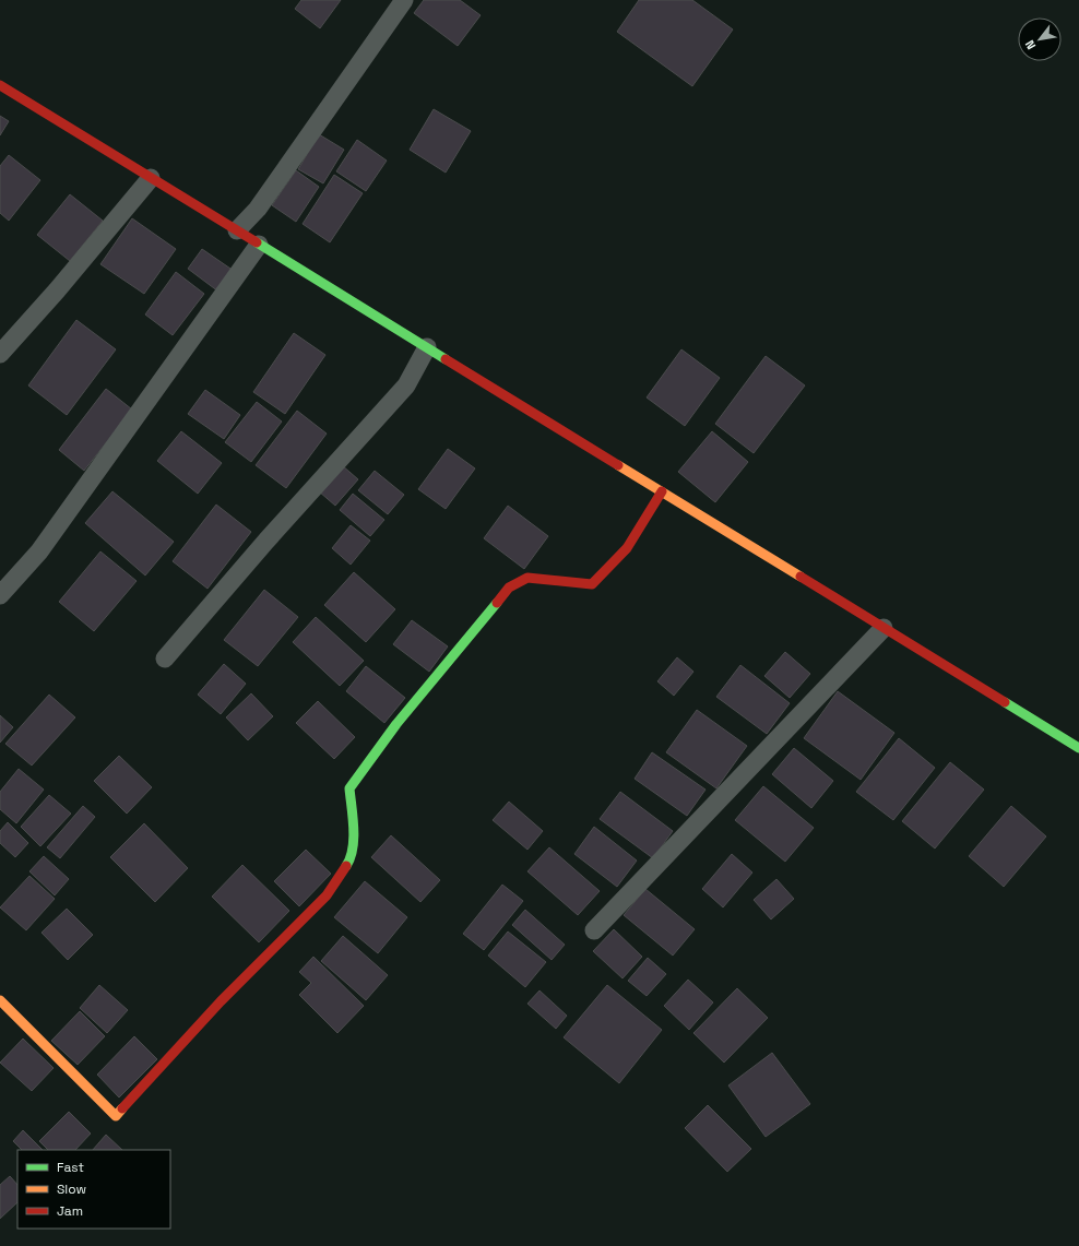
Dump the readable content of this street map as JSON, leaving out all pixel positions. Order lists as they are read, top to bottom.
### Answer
{
  "legend": ["Fast", "Slow", "Jam"],
  "north": "bottom left"
}
